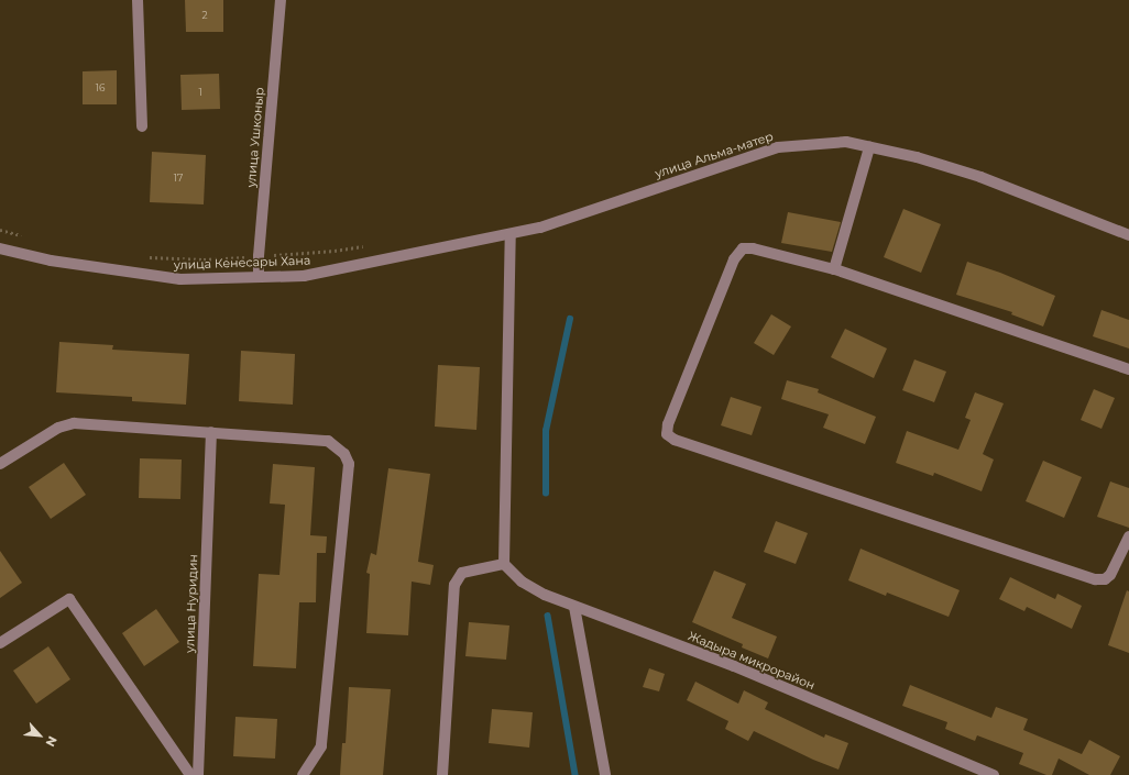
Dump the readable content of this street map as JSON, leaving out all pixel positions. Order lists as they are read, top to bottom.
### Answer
{
  "streets": {
    "street": [
      "улица Ушконыр",
      "улица Альма-матер",
      "улица Кенесары Хана",
      "улица Нуридин",
      "Жадыра микрорайон"
    ]
  },
  "crossings": [
    ["улица Ушконыр", "улица Кенесары Хана"],
    ["улица Альма-матер", "улица Кенесары Хана"]
  ],
  "house_numbers": [
    "2",
    "16",
    "1",
    "17"
  ],
  "north": "bottom right"
}
